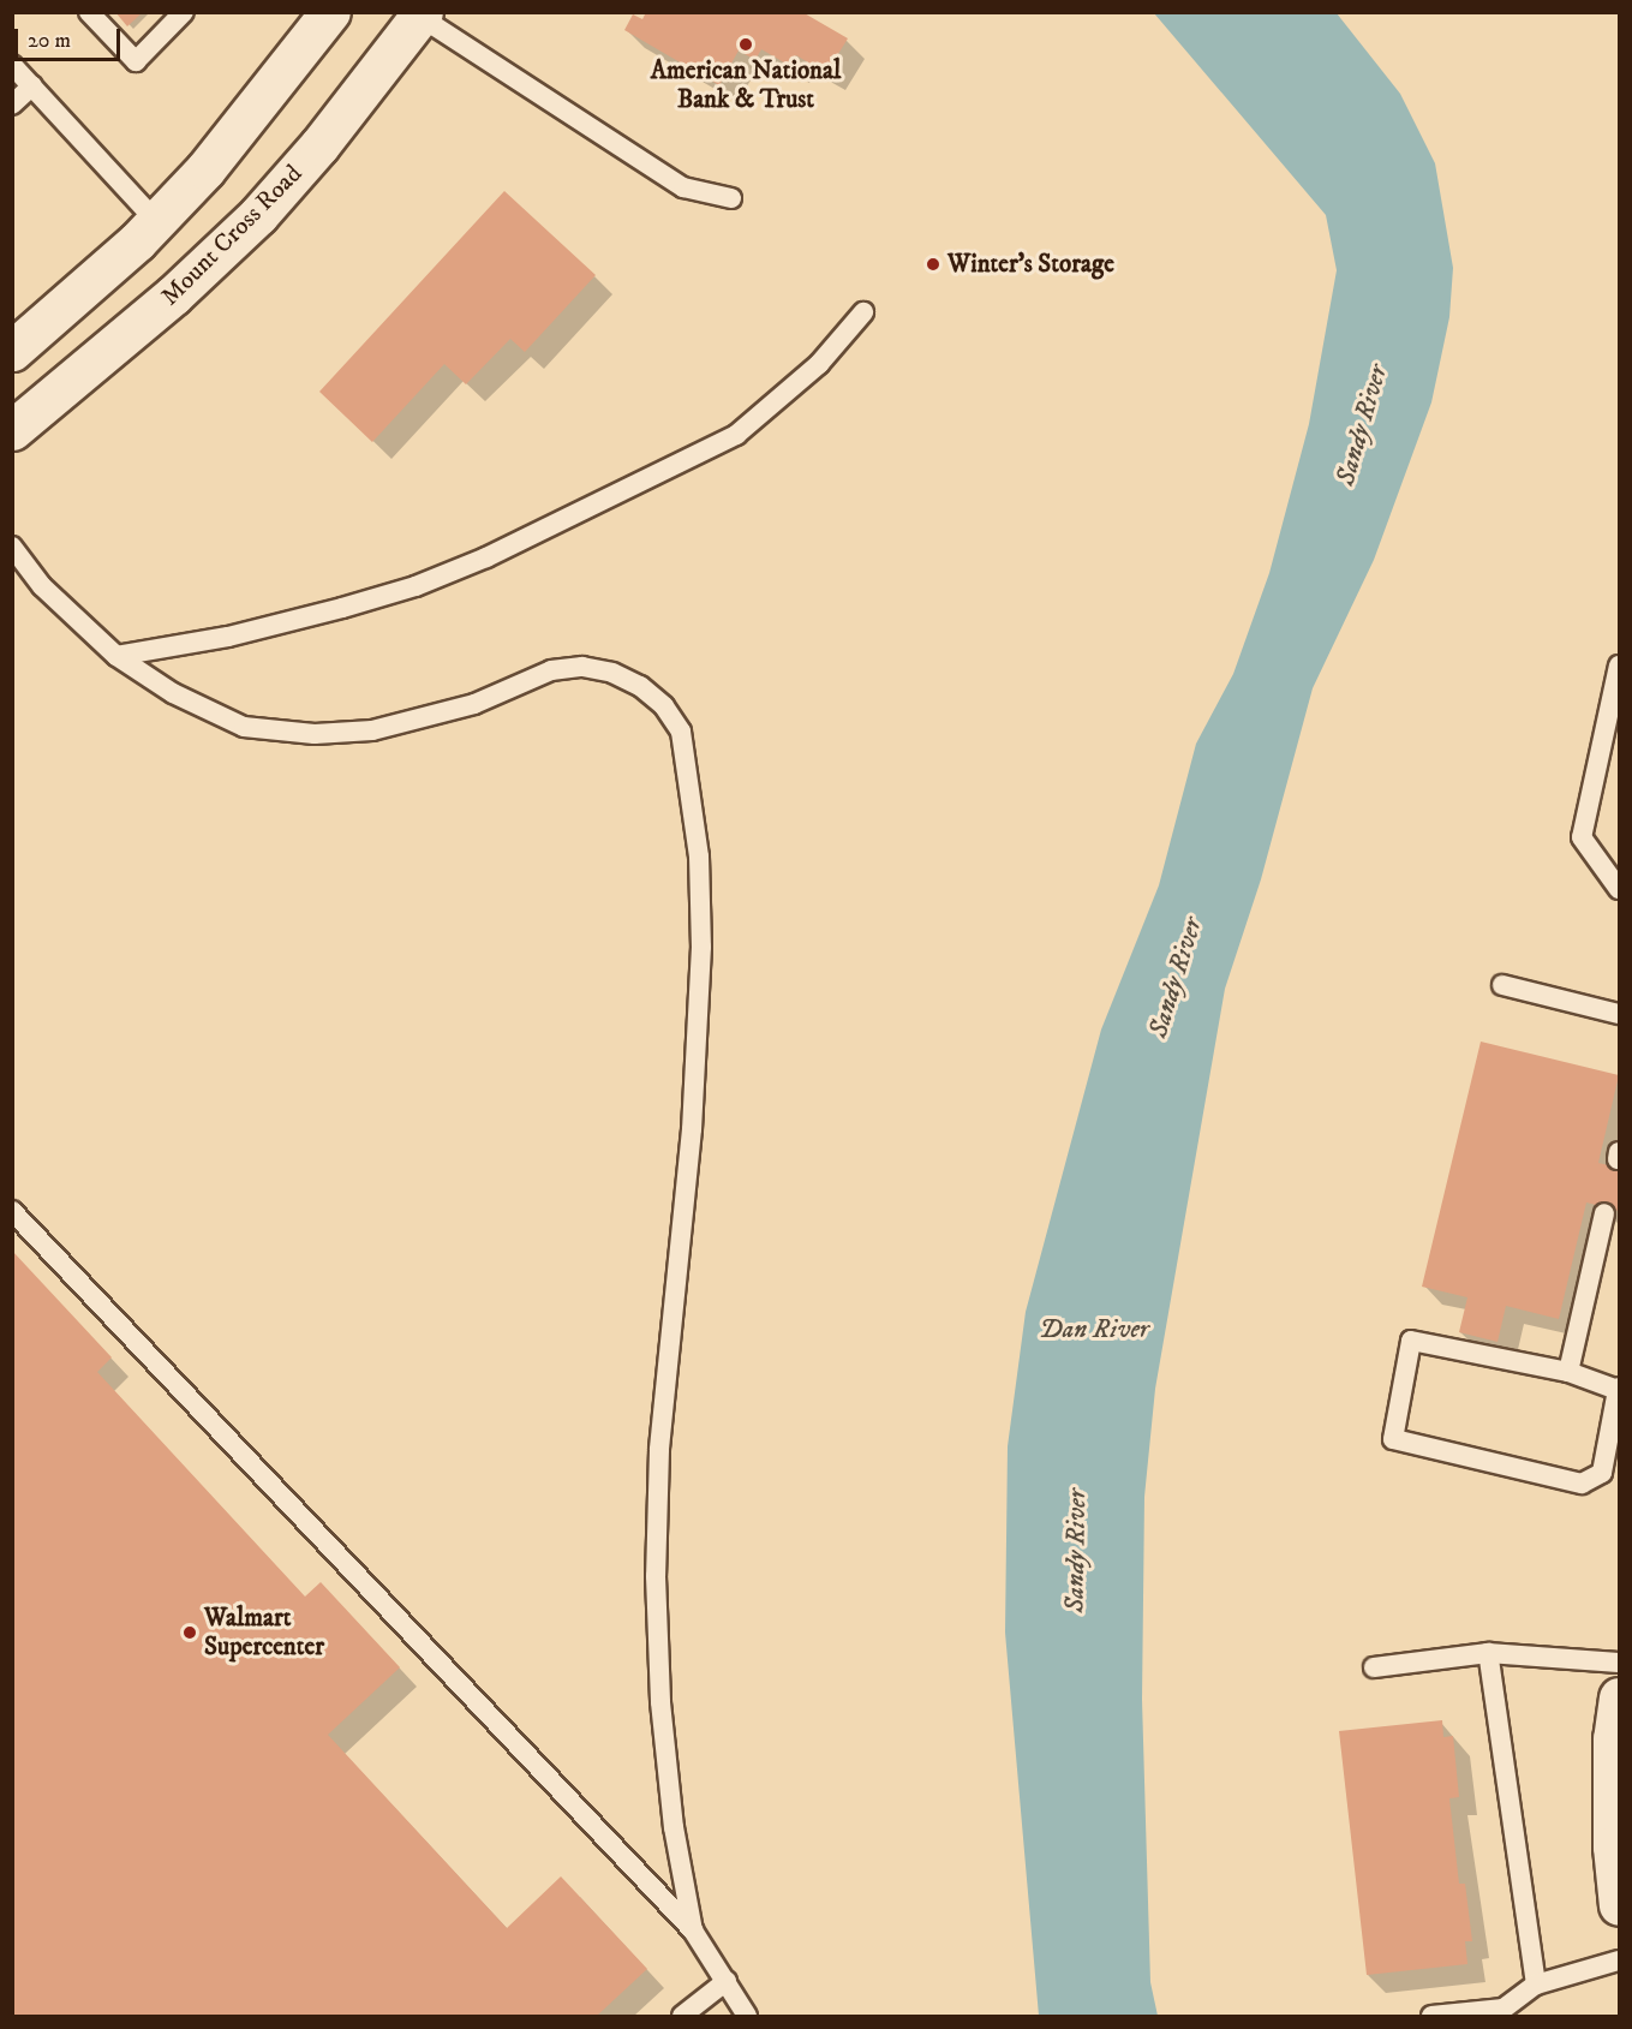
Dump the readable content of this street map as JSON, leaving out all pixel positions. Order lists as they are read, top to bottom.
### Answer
{
  "streets": {
    "main road": ["Mount Cross Road"]
  },
  "water": ["Sandy River", "Dan River"],
  "places": ["American National Bank & Trust", "Winter's Storage", "Walmart Supercenter"],
  "scale_bar": "20 m"
}
